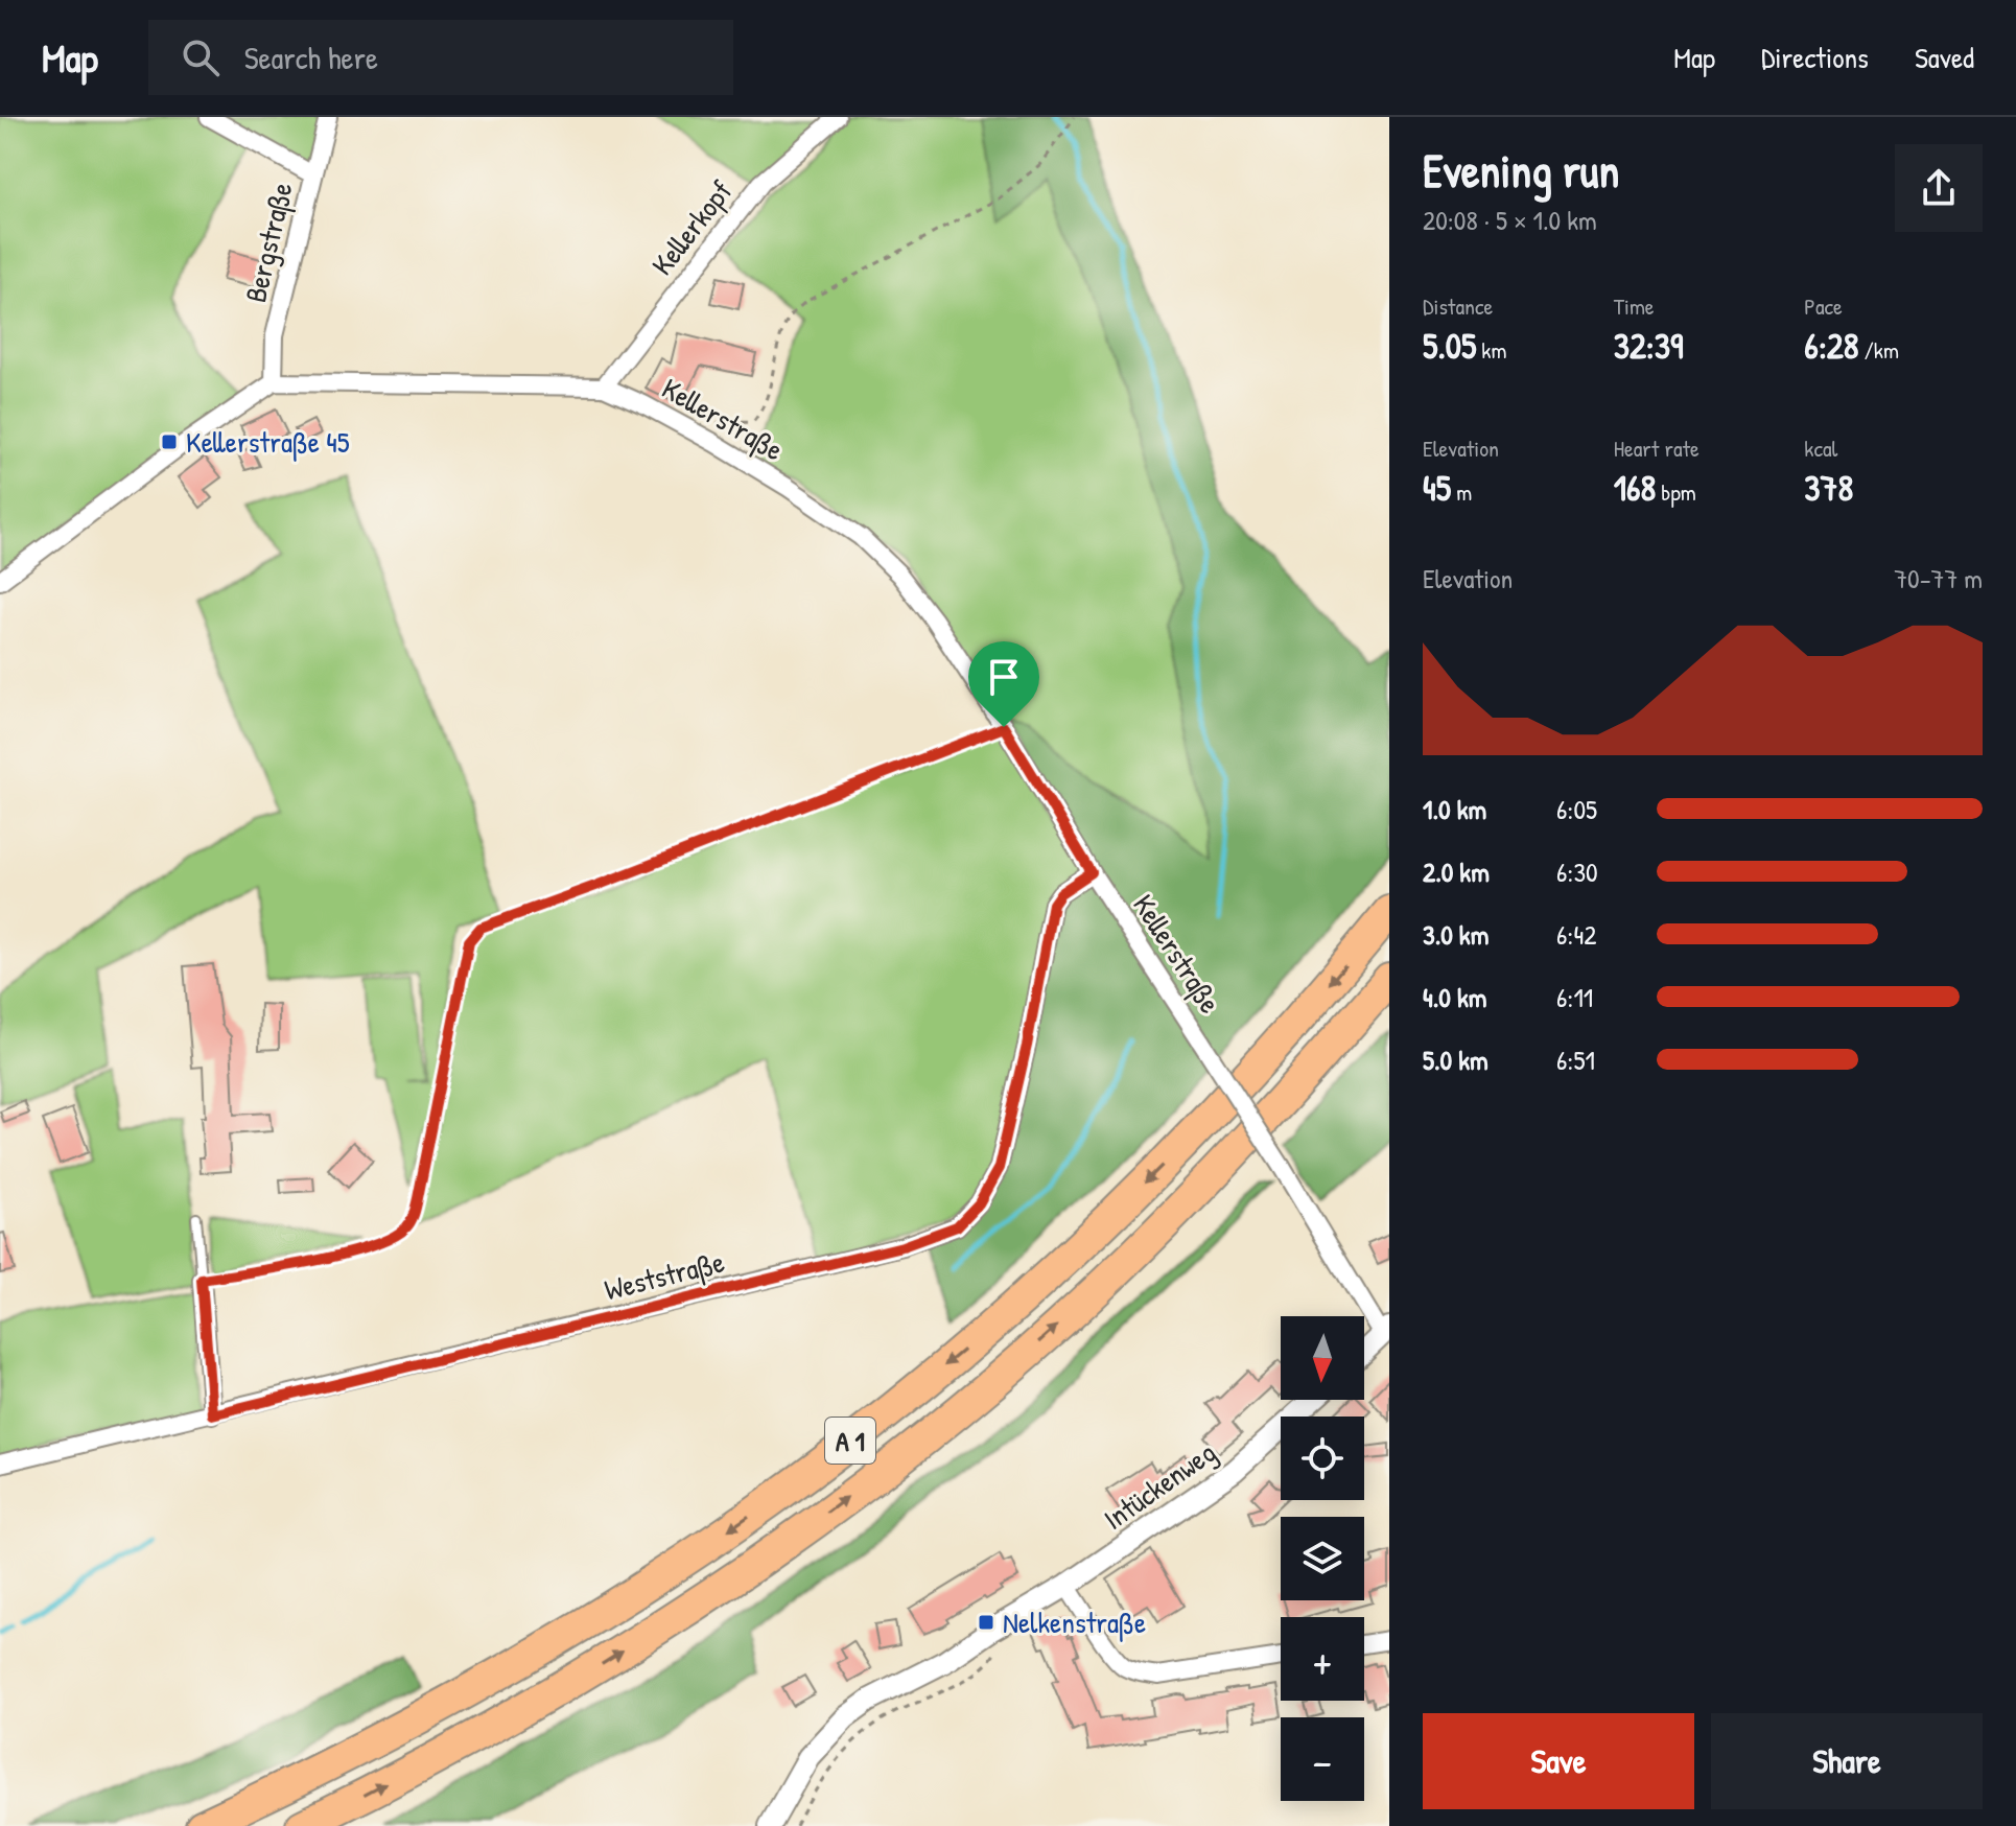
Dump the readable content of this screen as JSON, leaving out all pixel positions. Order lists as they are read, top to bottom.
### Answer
{
  "streets": {
    "highway": ["A 1"],
    "street": [
      "Kellerkopf",
      "Bergstraße",
      "Kellerstraße",
      "Weststraße",
      "Intückenweg"
    ]
  },
  "crossings": [
    ["Kellerkopf", "Kellerstraße"],
    ["Bergstraße", "Kellerstraße"],
    ["Kellerstraße", "Weststraße"]
  ],
  "places": {
    "transit": ["Kellerstraße 45", "Nelkenstraße"]
  },
  "north": "bottom",
  "page": {
    "header": "Map",
    "search": "Search here",
    "nav": ["Map", "Directions", "Saved"],
    "heading": ["Evening run", "20:08 · 5 × 1.0 km"],
    "stats": [
      ["Distance", "5.05 km"],
      ["Time", "32:39"],
      ["Pace", "6:28 /km"],
      ["Elevation", "45 m"],
      ["Heart rate", "168 bpm"],
      ["kcal", "378"]
    ],
    "chart": ["Elevation", "70–77 m"],
    "list": [
      {
        "name": "1.0 km",
        "note": "6:05"
      },
      {
        "name": "2.0 km",
        "note": "6:30"
      },
      {
        "name": "3.0 km",
        "note": "6:42"
      },
      {
        "name": "4.0 km",
        "note": "6:11"
      },
      {
        "name": "5.0 km",
        "note": "6:51"
      }
    ],
    "map_buttons": ["+", "−"],
    "buttons": ["Save", "Share"]
  }
}
